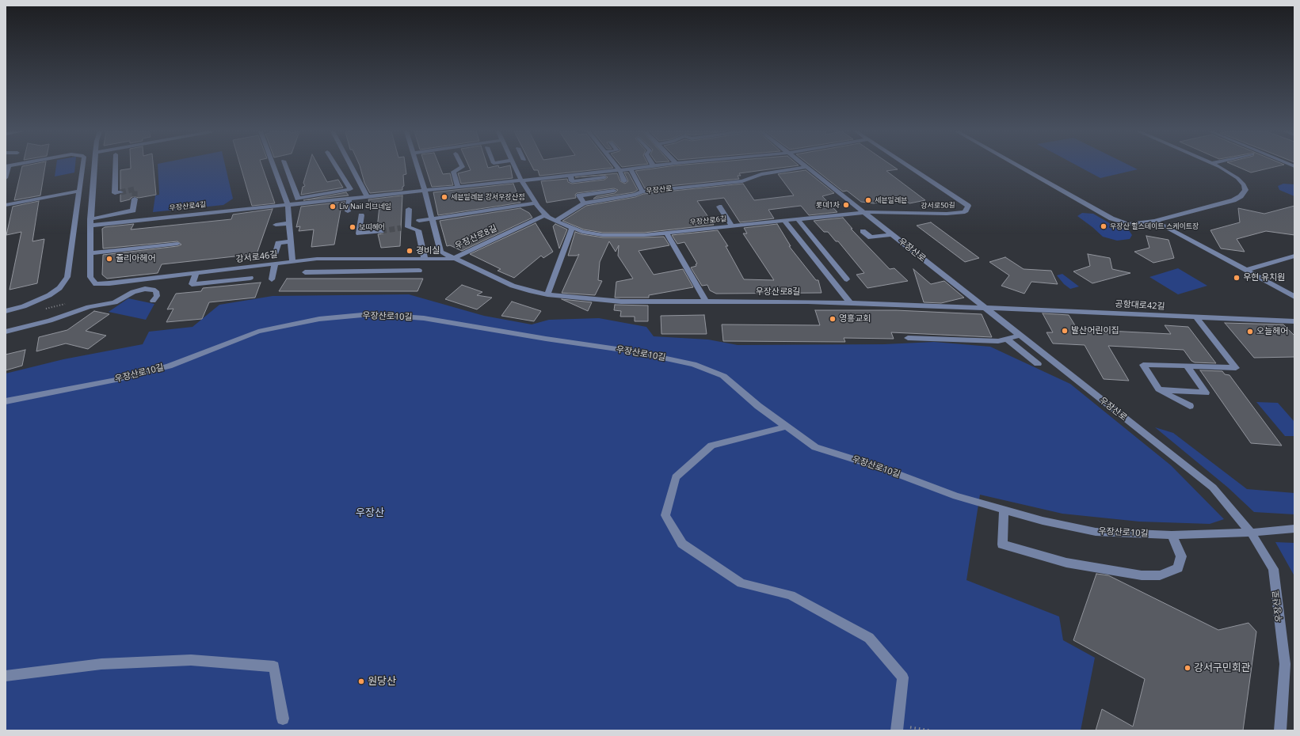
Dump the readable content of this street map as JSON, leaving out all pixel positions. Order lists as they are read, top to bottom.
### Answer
{
  "streets": {
    "street": [
      "우장산로",
      "강서로50길",
      "우장산로4길",
      "우장산로6길",
      "우장산로8길",
      "강서로46길",
      "공항대로42길",
      "우장산로10길"
    ]
  },
  "crossings": [
    ["우장산로", "강서로50길"],
    ["우장산로", "우장산로6길"],
    ["우장산로", "우장산로8길"],
    ["우장산로", "공항대로42길"],
    ["우장산로", "우장산로10길"],
    ["강서로50길", "우장산로6길"],
    ["우장산로4길", "우장산로6길"],
    ["우장산로4길", "강서로46길"],
    ["우장산로6길", "우장산로8길"],
    ["우장산로8길", "강서로46길"],
    ["우장산로8길", "공항대로42길"]
  ],
  "parks": ["우장산"],
  "places": [
    "세븐일레븐 강서우장산점",
    "세븐일레븐",
    "롯데1차",
    "Liv Nail 리브네일",
    "우장산 힐스테이트 스케이트장",
    "보띠헤어",
    "경비실",
    "쥴리아헤어",
    "우현 유치원",
    "영흥교회",
    "발산어린이집",
    "오늘헤어",
    "강서구민회관",
    "원당산"
  ]
}
